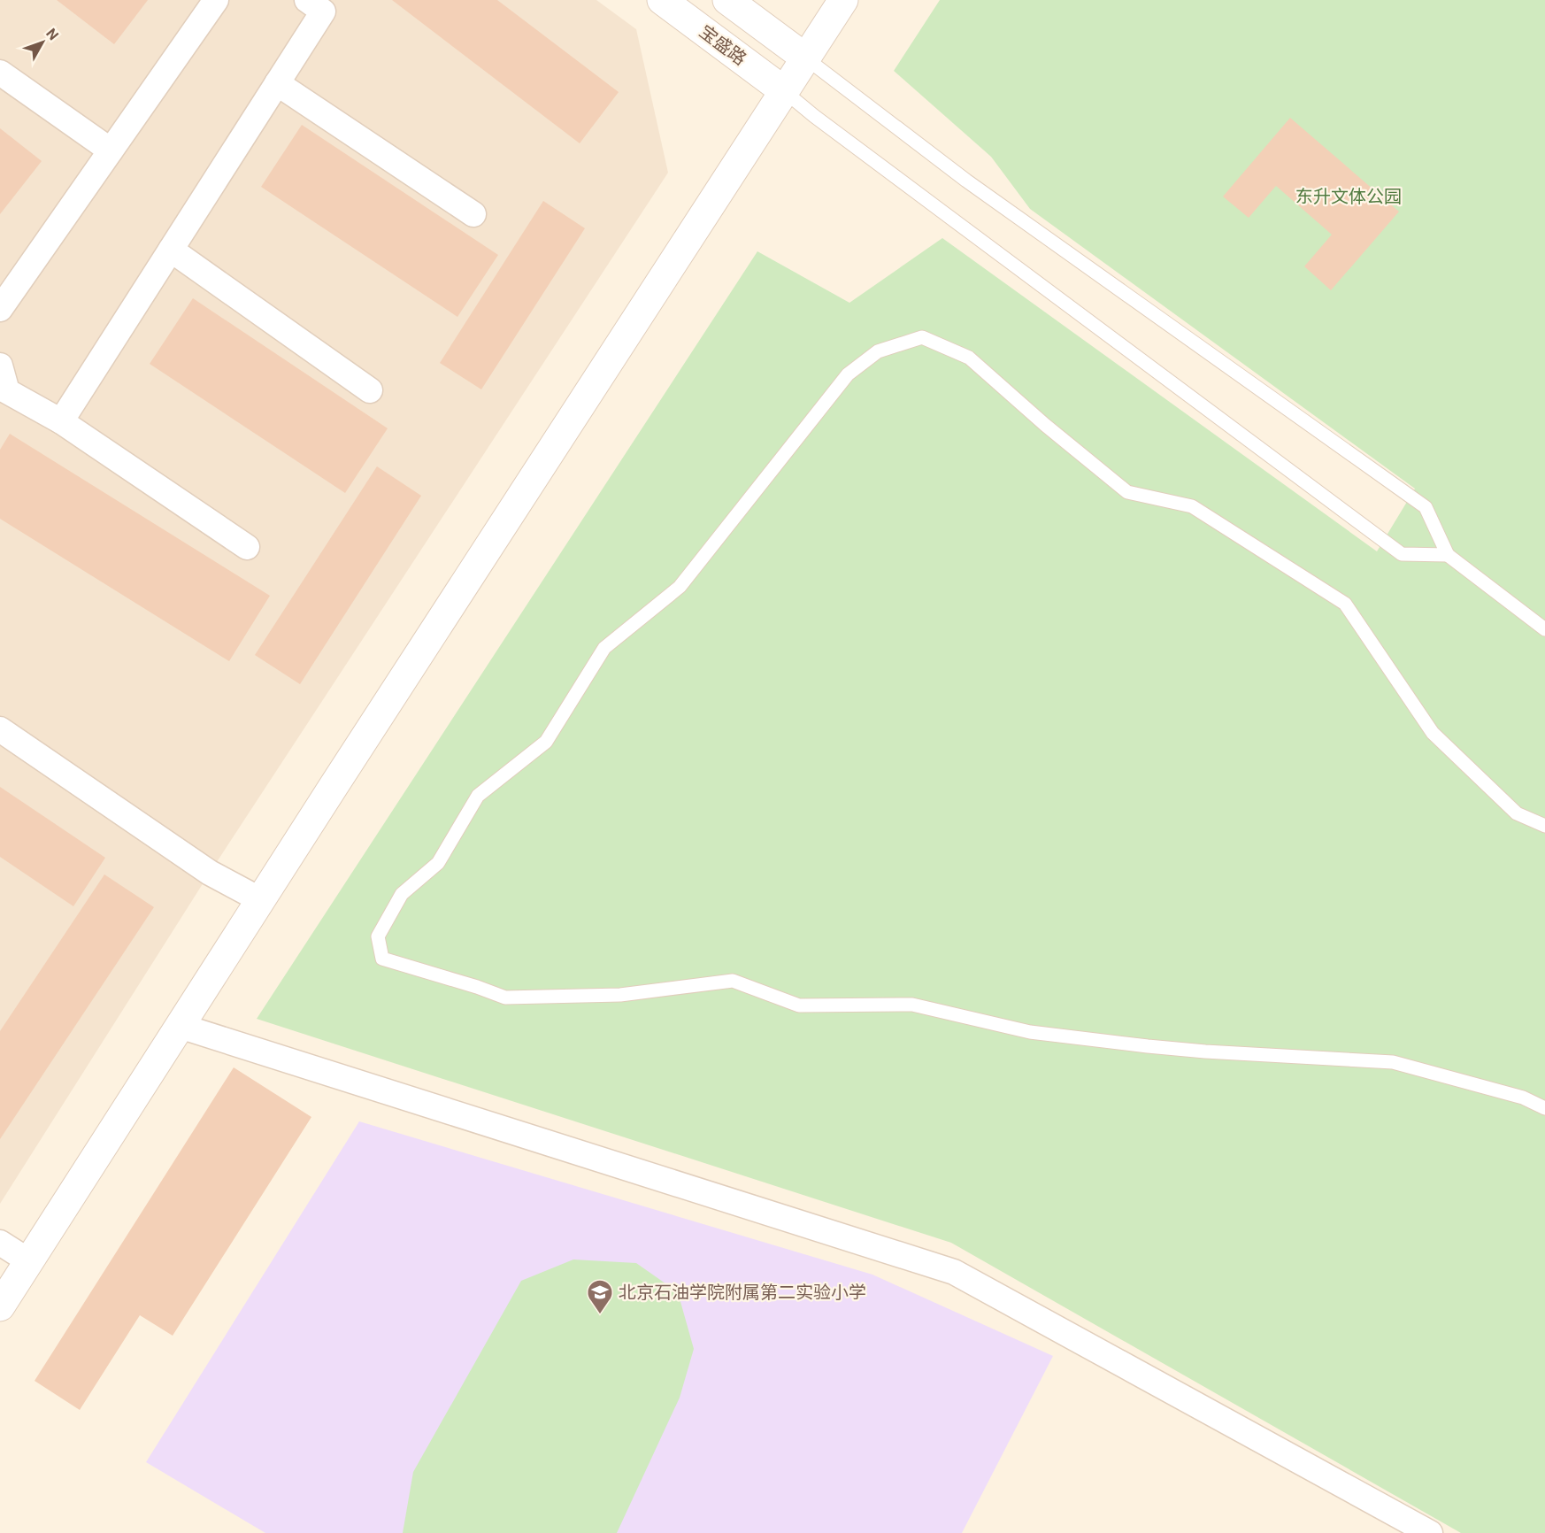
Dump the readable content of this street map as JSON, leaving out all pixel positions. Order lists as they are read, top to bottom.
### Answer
{
  "streets": {
    "street": ["宝盛路"]
  },
  "parks": ["东升文体公园"],
  "places": {
    "school or university": ["北京石油学院附属第二实验小学"]
  },
  "north": "top right"
}
